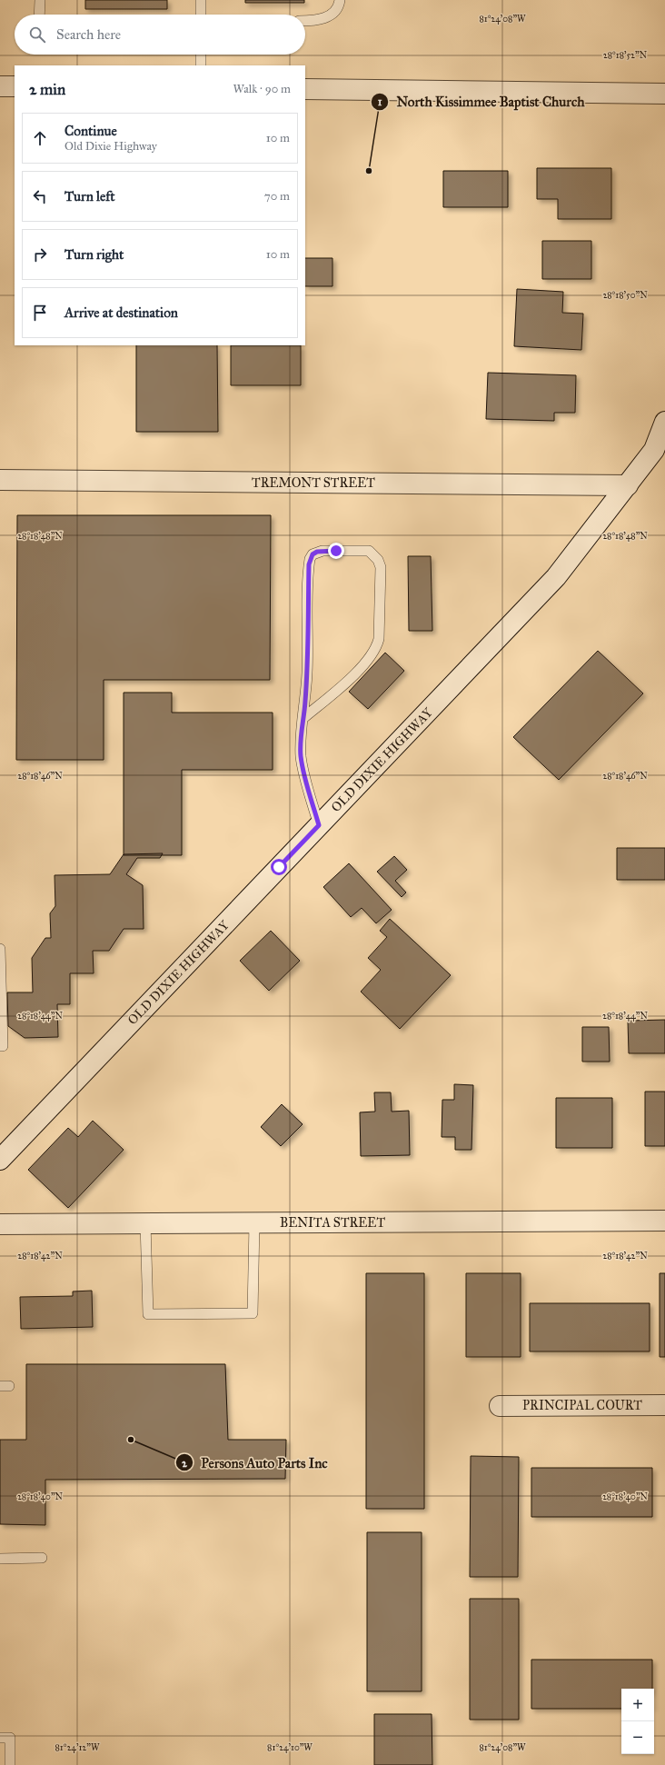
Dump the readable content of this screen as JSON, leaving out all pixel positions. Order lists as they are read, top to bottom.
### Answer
{
  "streets": {
    "street": [
      "TREMONT STREET",
      "OLD DIXIE HIGHWAY",
      "BENITA STREET",
      "PRINCIPAL COURT"
    ]
  },
  "crossings": [
    ["TREMONT STREET", "OLD DIXIE HIGHWAY"]
  ],
  "places": ["North Kissimmee Baptist Church", "Persons Auto Parts Inc"],
  "page": {
    "search": "Search here",
    "heading": ["2 min", "Walk · 90 m"],
    "list": [
      ["Continue", "Old Dixie Highway", "10 m"],
      ["Turn left", "70 m"],
      ["Turn right", "10 m"],
      "Arrive at destination"
    ],
    "map_buttons": ["+", "−"]
  },
  "coordinates": [
    "81°24'08\"W",
    "28°18'52\"N",
    "28°18'50\"N",
    "28°18'48\"N",
    "28°18'46\"N",
    "28°18'44\"N",
    "28°18'42\"N",
    "28°18'40\"N",
    "81°24'12\"W",
    "81°24'10\"W"
  ]
}
